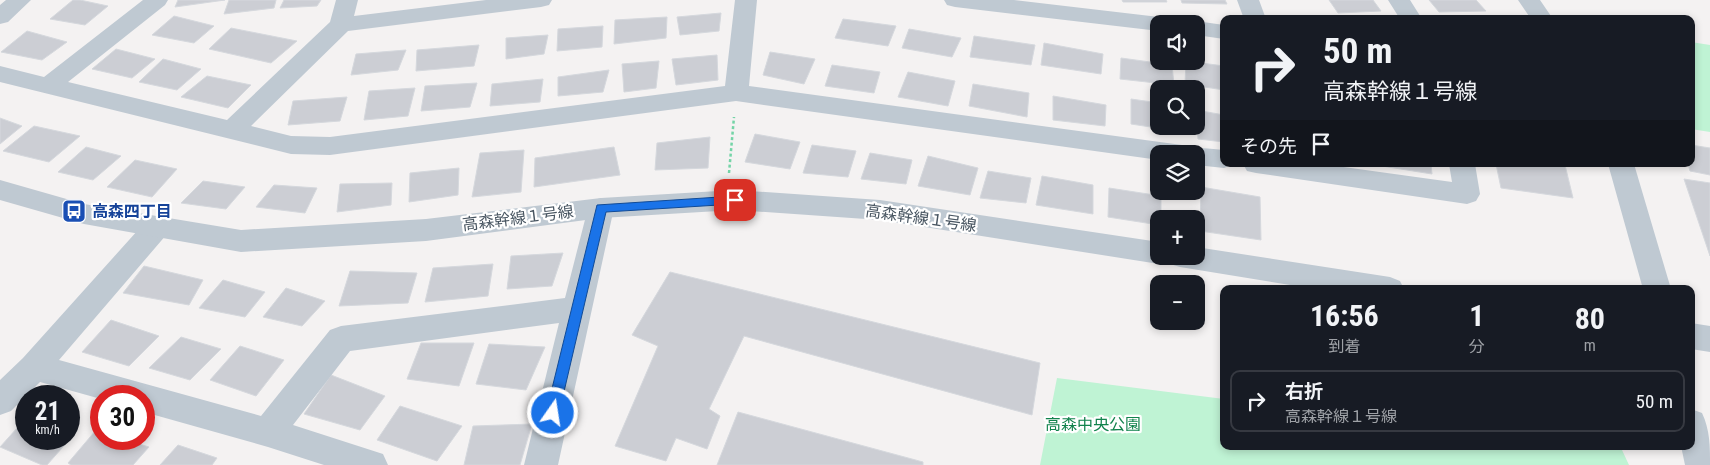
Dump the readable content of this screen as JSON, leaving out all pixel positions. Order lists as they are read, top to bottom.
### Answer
{
  "streets": {
    "street": ["高森幹線１号線"]
  },
  "parks": ["高森中央公園"],
  "places": {
    "bus stop": ["高森四丁目"]
  },
  "page": {
    "map_buttons": ["+", "−"],
    "turn": ["50 m", "高森幹線１号線"],
    "then": "その先",
    "eta": [
      "16:56",
      "到着",
      "1",
      "分",
      "80",
      "m"
    ],
    "list": [
      {
        "name": "右折",
        "note": "高森幹線１号線",
        "value": "50 m"
      }
    ],
    "speed": "21 km/h",
    "limit": "30"
  }
}
